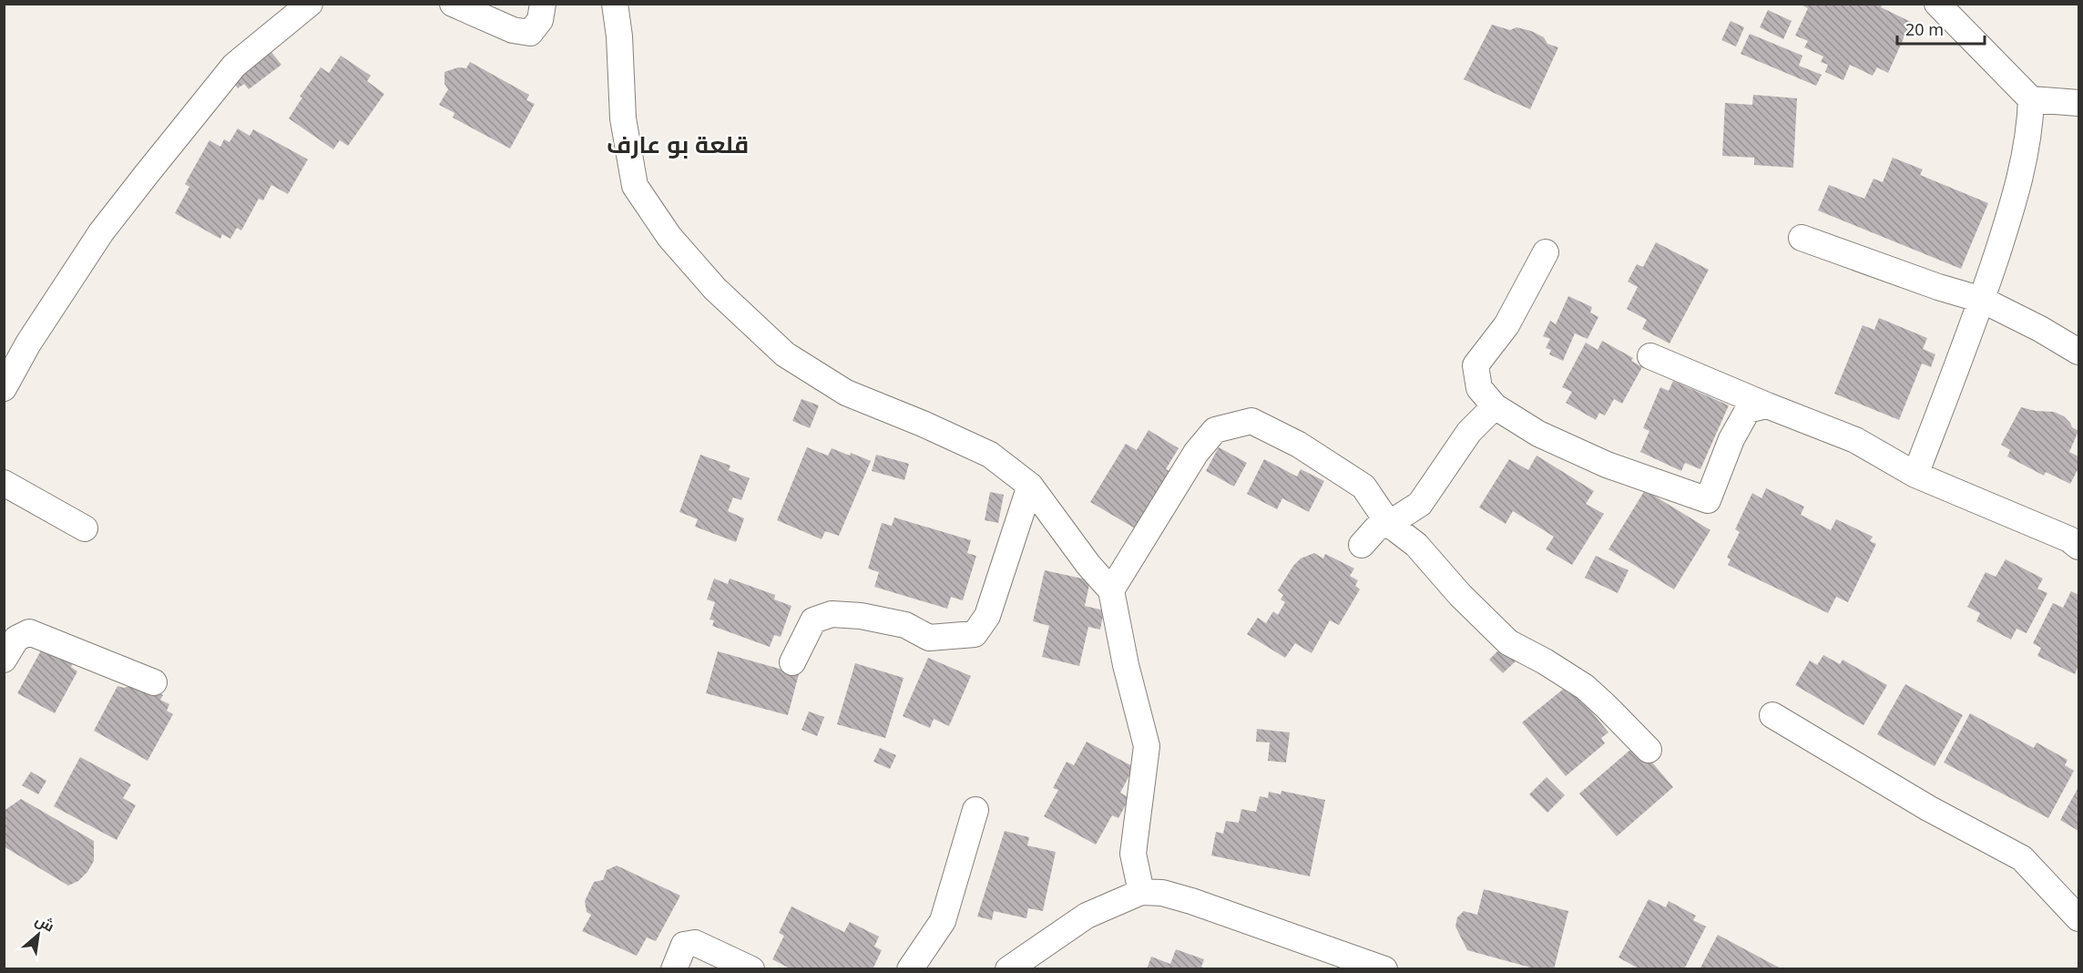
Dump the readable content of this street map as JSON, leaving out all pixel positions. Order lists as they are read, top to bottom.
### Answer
{
  "districts": ["قلعة بو عارف"],
  "scale_bar": "20 m",
  "north": "top right"
}
